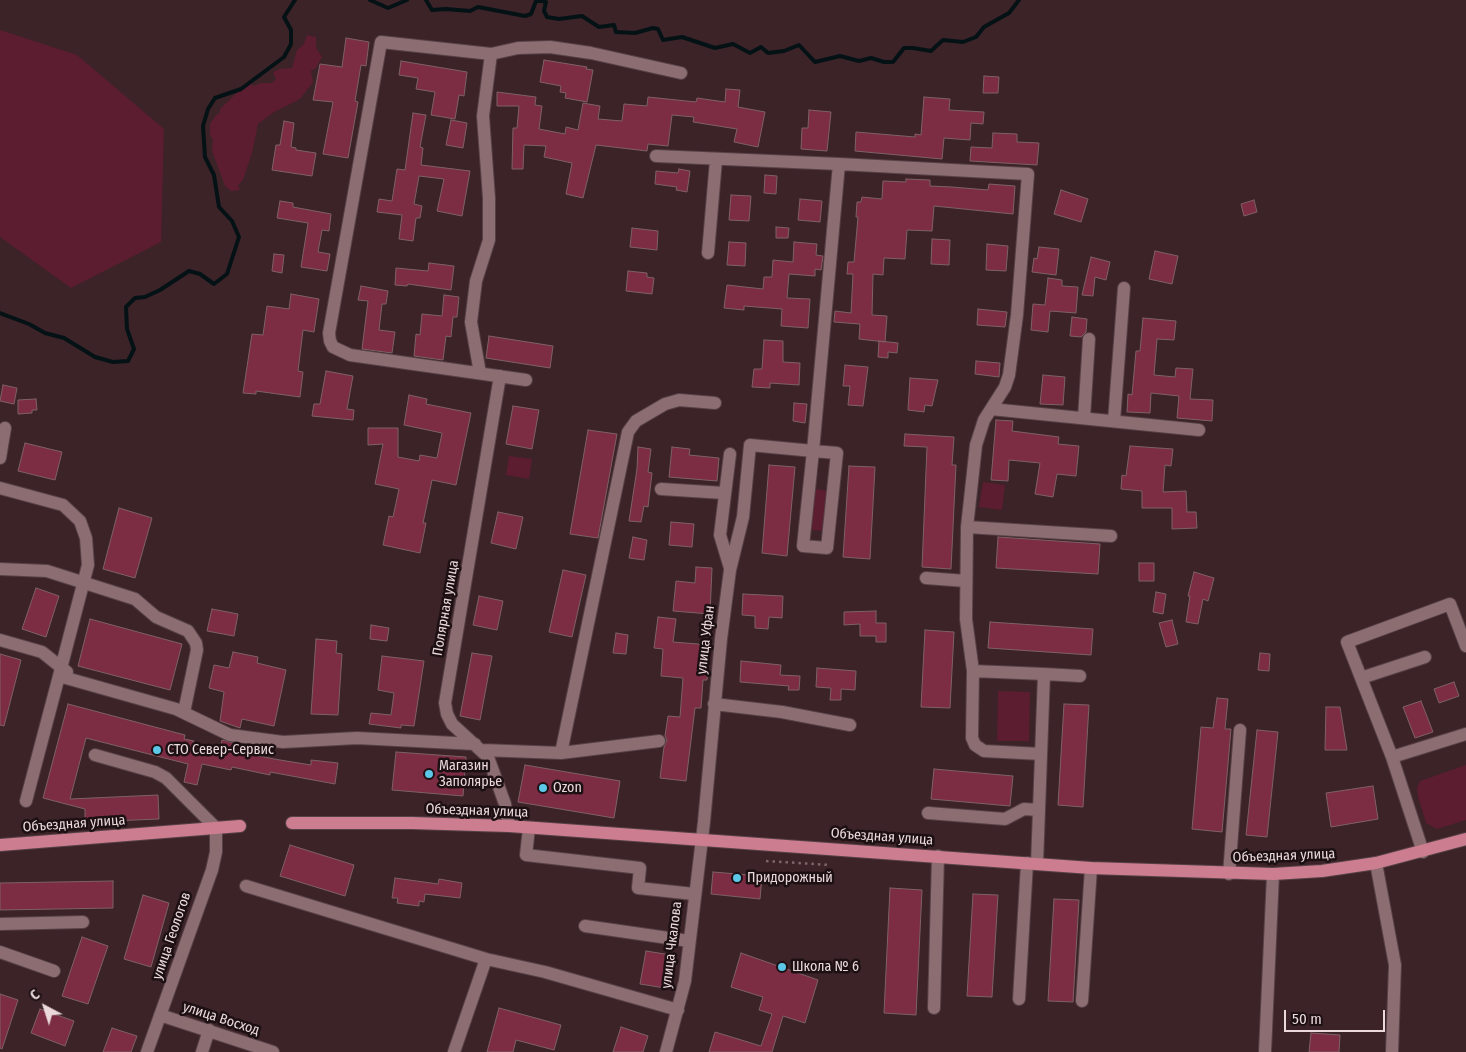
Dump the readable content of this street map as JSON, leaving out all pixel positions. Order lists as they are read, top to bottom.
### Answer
{
  "streets": {
    "main road": ["Объездная улица"],
    "street": [
      "Полярная улица",
      "улица Уфан",
      "улица Геологов",
      "улица Чкалова",
      "улица Восход"
    ]
  },
  "crossings": [
    ["Полярная улица", "Объездная улица"],
    ["улица Уфан", "Объездная улица"],
    ["улица Уфан", "улица Чкалова"],
    ["Объездная улица", "улица Геологов"],
    ["Объездная улица", "улица Чкалова"],
    ["улица Геологов", "улица Восход"]
  ],
  "places": [
    "СТО Север-Сервис",
    "Магазин Заполярье",
    "Ozon",
    "Придорожный",
    "Школа № 6"
  ],
  "scale_bar": "50 m",
  "north": "top left"
}
